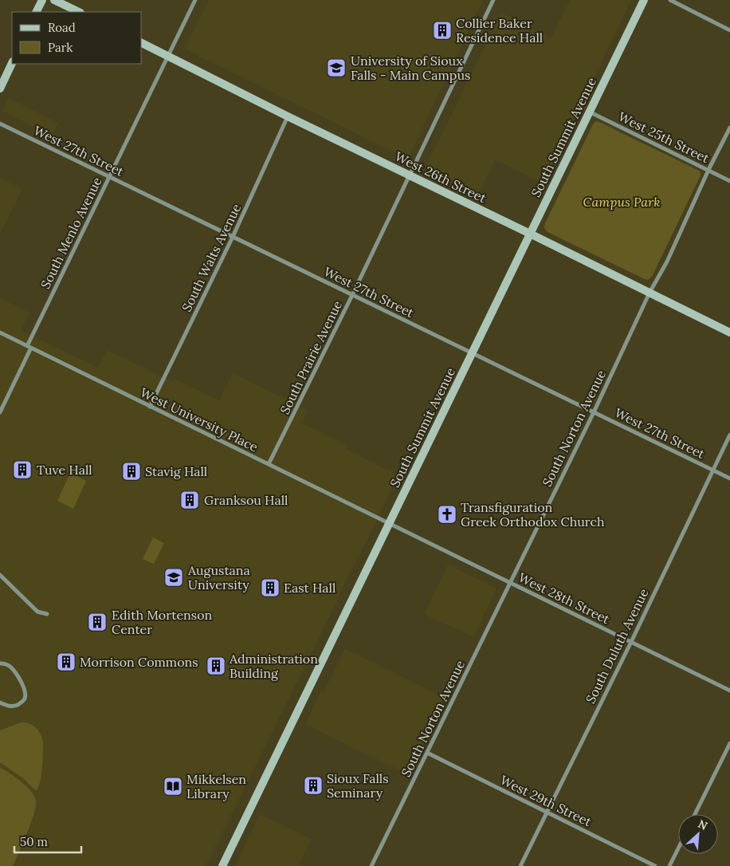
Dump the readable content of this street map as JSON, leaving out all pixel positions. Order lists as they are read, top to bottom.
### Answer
{
  "streets": {
    "street": [
      "South Summit Avenue",
      "West 25th Street",
      "West 27th Street",
      "West 26th Street",
      "South Menlo Avenue",
      "South Walts Avenue",
      "South Prairie Avenue",
      "West University Place",
      "South Norton Avenue",
      "West 28th Street",
      "South Duluth Avenue",
      "West 29th Street"
    ]
  },
  "crossings": [
    ["South Summit Avenue", "West 25th Street"],
    ["South Summit Avenue", "West 27th Street"],
    ["South Summit Avenue", "West 26th Street"],
    ["South Summit Avenue", "West University Place"],
    ["South Summit Avenue", "West 28th Street"],
    ["West 25th Street", "South Norton Avenue"],
    ["West 27th Street", "South Menlo Avenue"],
    ["West 27th Street", "South Walts Avenue"],
    ["West 27th Street", "South Prairie Avenue"],
    ["West 27th Street", "South Norton Avenue"],
    ["West 27th Street", "South Duluth Avenue"],
    ["West 26th Street", "South Menlo Avenue"],
    ["West 26th Street", "South Walts Avenue"],
    ["West 26th Street", "South Prairie Avenue"],
    ["West 26th Street", "South Norton Avenue"],
    ["South Menlo Avenue", "West University Place"],
    ["South Walts Avenue", "West University Place"],
    ["South Prairie Avenue", "West University Place"],
    ["West University Place", "West 28th Street"],
    ["South Norton Avenue", "West 28th Street"],
    ["South Norton Avenue", "West 29th Street"],
    ["West 28th Street", "South Duluth Avenue"],
    ["South Duluth Avenue", "West 29th Street"]
  ],
  "parks": ["Campus Park"],
  "places": {
    "building": [
      "Collier Baker Residence Hall",
      "Tuve Hall",
      "Stavig Hall",
      "Granksou Hall",
      "East Hall",
      "Edith Mortenson Center",
      "Morrison Commons",
      "Administration Building",
      "Sioux Falls Seminary"
    ],
    "school or university": ["University of Sioux Falls - Main Campus", "Augustana University"],
    "church": ["Transfiguration Greek Orthodox Church"],
    "library": ["Mikkelsen Library"]
  },
  "legend": ["Road", "Park"],
  "scale_bar": "50 m",
  "north": "top right"
}
